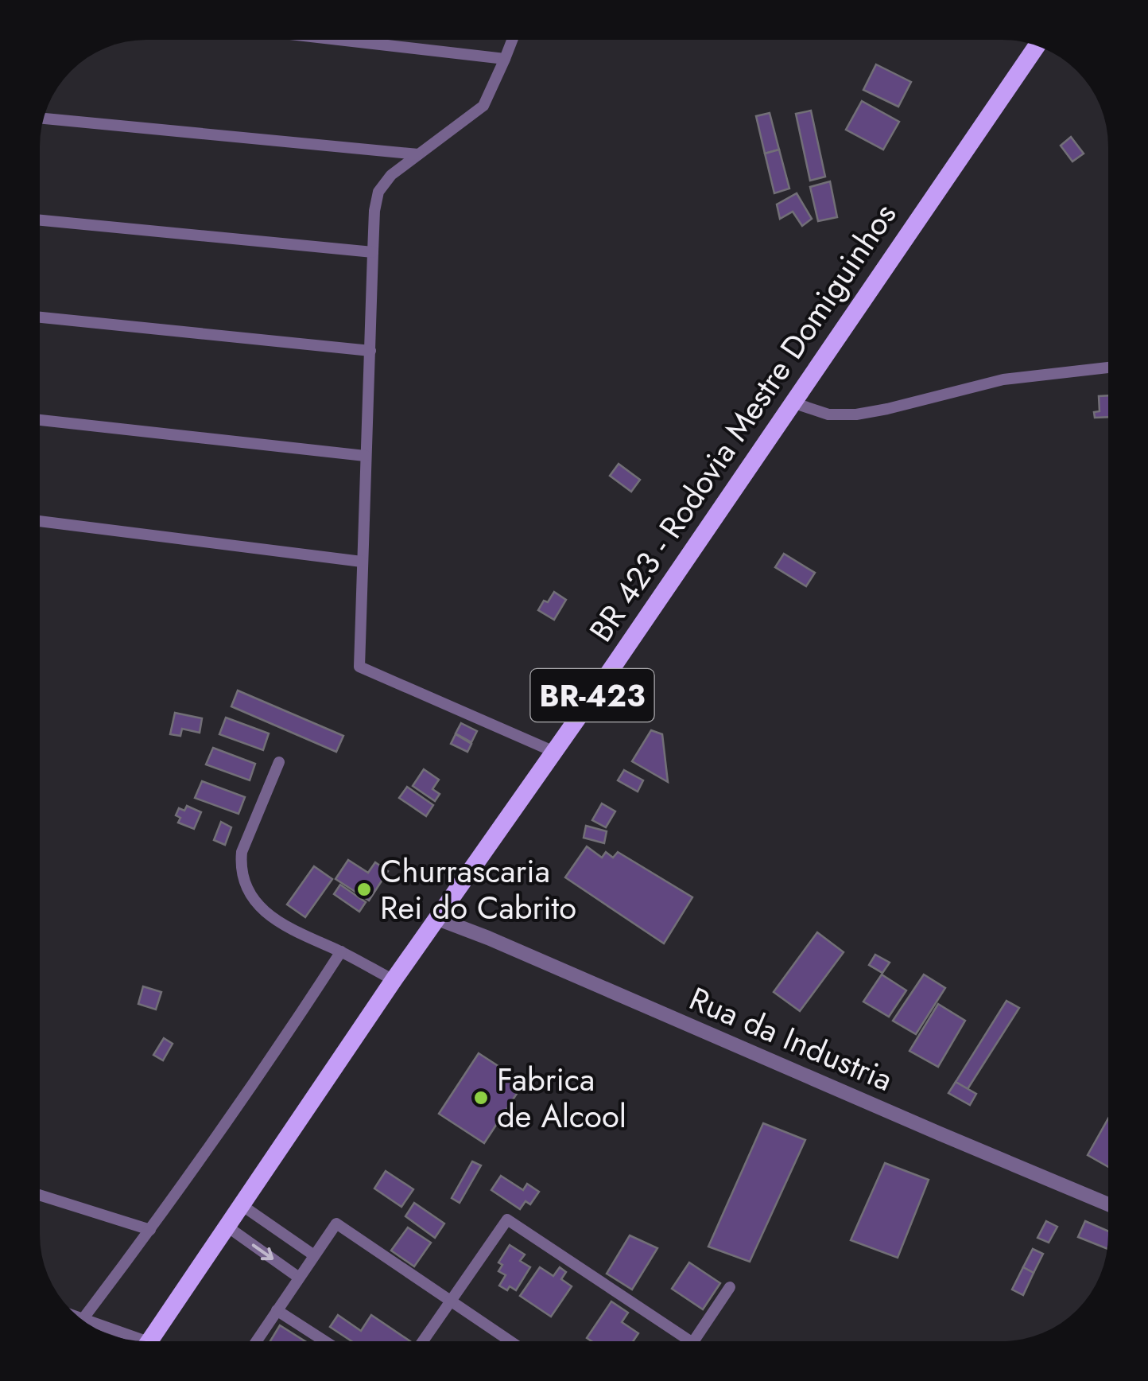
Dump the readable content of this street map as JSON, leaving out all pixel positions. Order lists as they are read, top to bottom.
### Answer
{
  "streets": {
    "main road": ["BR 423 - Rodovia Mestre Domiguinhos", "BR-423"],
    "street": ["Rua da Industria"]
  },
  "crossings": [
    ["BR 423 - Rodovia Mestre Domiguinhos", "Rua da Industria"]
  ],
  "places": ["Churrascaria Rei do Cabrito", "Fabrica de Alcool"]
}
